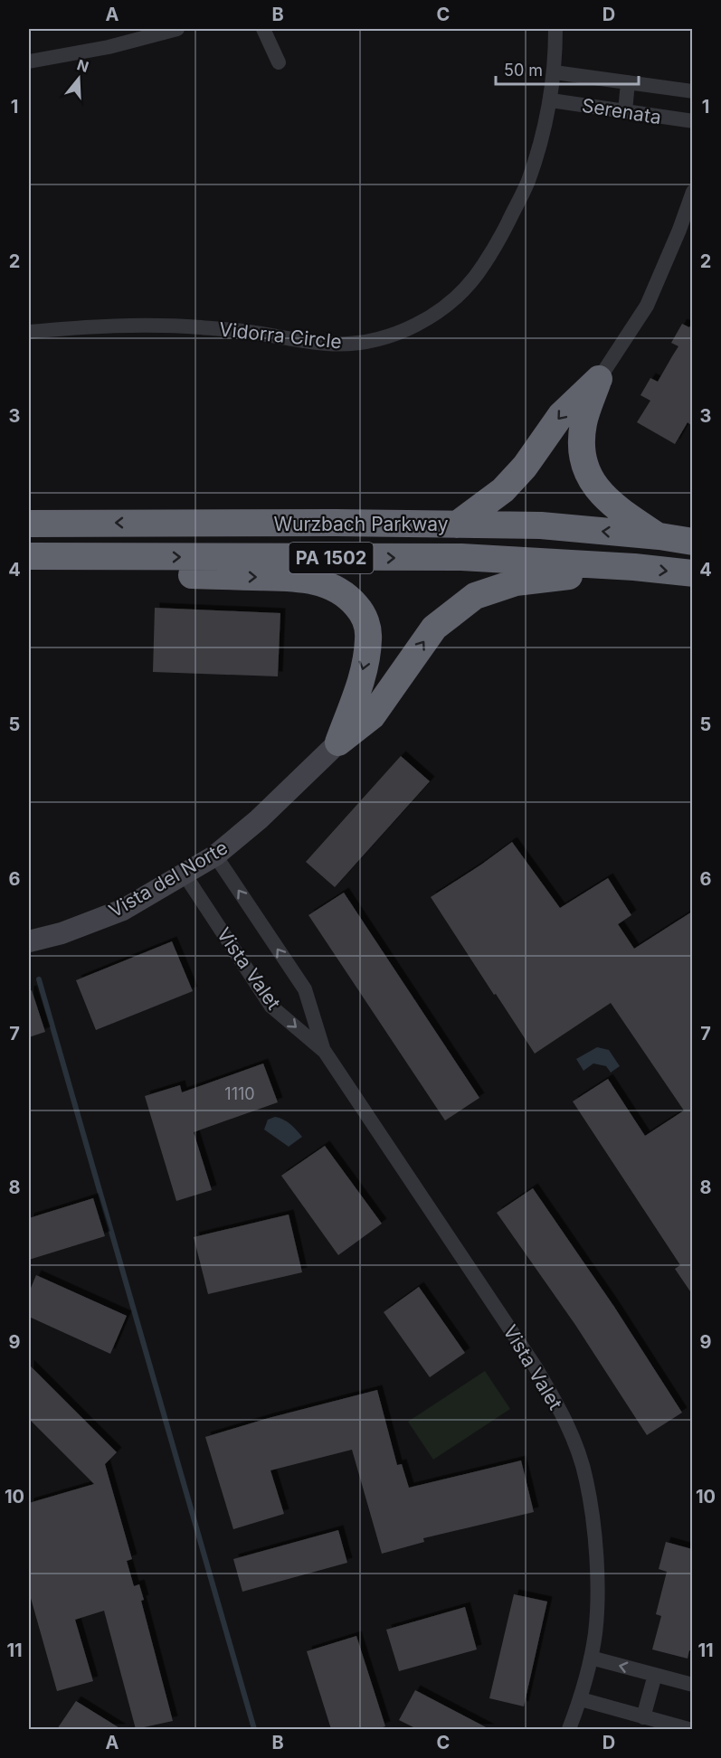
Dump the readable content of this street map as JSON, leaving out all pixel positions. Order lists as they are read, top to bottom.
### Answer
{
  "streets": {
    "highway": ["Wurzbach Parkway", "PA 1502"],
    "street": [
      "Serenata",
      "Vidorra Circle",
      "Vista del Norte",
      "Vista Valet"
    ]
  },
  "crossings": [
    ["Serenata", "Vidorra Circle"],
    ["Vista del Norte", "Vista Valet"]
  ],
  "house_numbers": ["1110"],
  "scale_bar": "50 m",
  "north": "top",
  "grid": {
    "columns": [
      "A",
      "B",
      "C",
      "D"
    ],
    "rows": [
      "1",
      "2",
      "3",
      "4",
      "5",
      "6",
      "7",
      "8",
      "9",
      "10",
      "11"
    ]
  }
}
